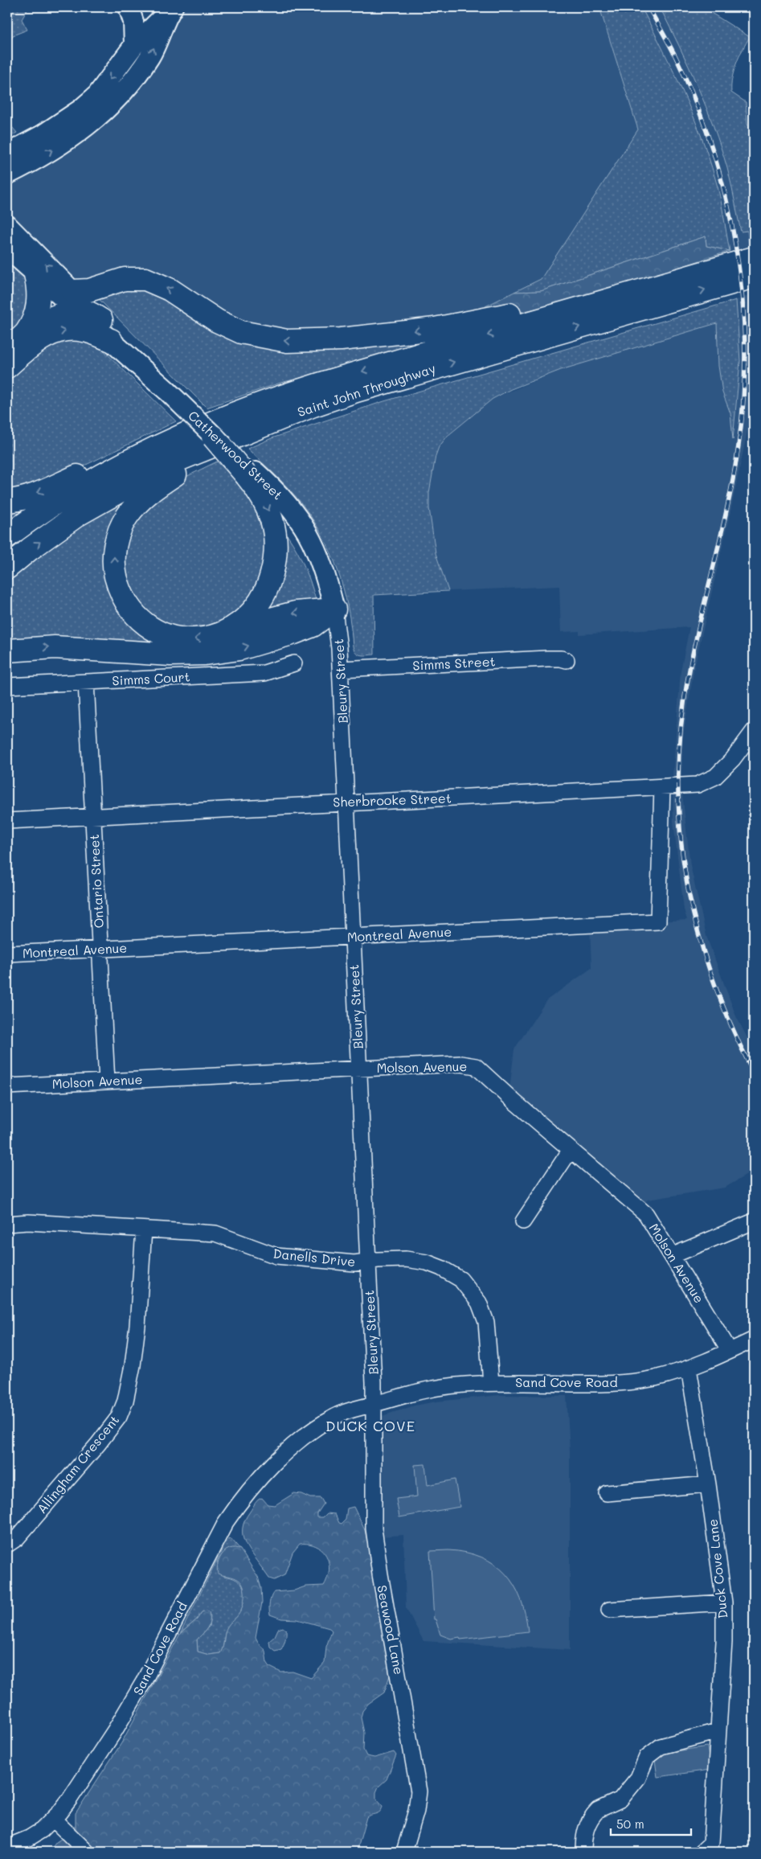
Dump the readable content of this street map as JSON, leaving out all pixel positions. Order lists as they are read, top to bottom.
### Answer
{
  "streets": {
    "highway": ["Saint John Throughway"],
    "main road": ["Catherwood Street"],
    "street": [
      "Simms Street",
      "Simms Court",
      "Bleury Street",
      "Sherbrooke Street",
      "Ontario Street",
      "Montreal Avenue",
      "Molson Avenue",
      "Danells Drive",
      "Sand Cove Road",
      "Allingham Crescent",
      "Duck Cove Lane",
      "Seawood Lane"
    ]
  },
  "crossings": [
    ["Catherwood Street", "Bleury Street"],
    ["Simms Street", "Bleury Street"],
    ["Simms Court", "Ontario Street"],
    ["Bleury Street", "Sherbrooke Street"],
    ["Bleury Street", "Montreal Avenue"],
    ["Bleury Street", "Molson Avenue"],
    ["Bleury Street", "Danells Drive"],
    ["Bleury Street", "Sand Cove Road"],
    ["Bleury Street", "Seawood Lane"],
    ["Sherbrooke Street", "Ontario Street"],
    ["Sherbrooke Street", "Montreal Avenue"],
    ["Ontario Street", "Montreal Avenue"],
    ["Ontario Street", "Molson Avenue"],
    ["Molson Avenue", "Sand Cove Road"],
    ["Danells Drive", "Sand Cove Road"],
    ["Danells Drive", "Allingham Crescent"],
    ["Sand Cove Road", "Duck Cove Lane"],
    ["Sand Cove Road", "Seawood Lane"]
  ],
  "districts": ["DUCK COVE"],
  "scale_bar": "50 m"
}
